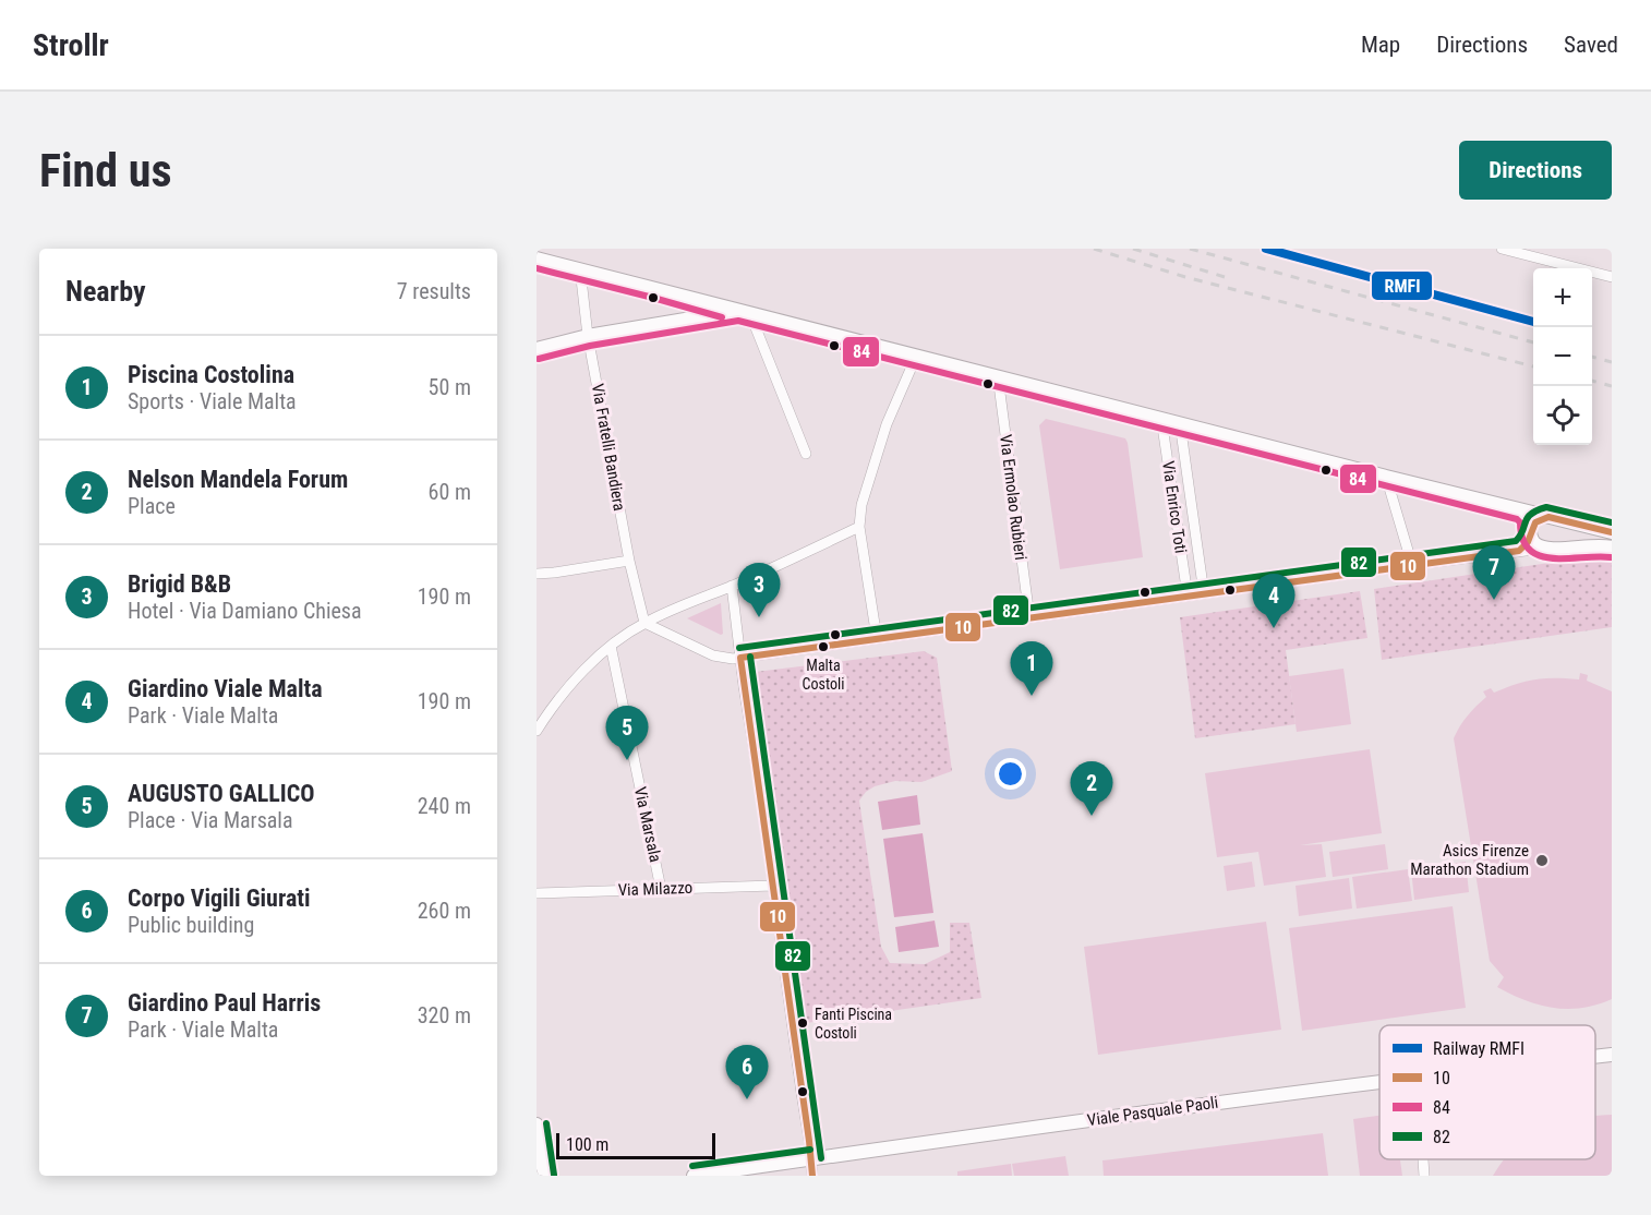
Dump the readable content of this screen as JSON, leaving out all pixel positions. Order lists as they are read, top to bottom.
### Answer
{
  "streets": {
    "street": [
      "Via Fratelli Bandiera",
      "Via Ermolao Rubieri",
      "Via Enrico Toti",
      "Via Marsala",
      "Via Milazzo",
      "Viale Pasquale Paoli"
    ]
  },
  "crossings": [
    ["Via Marsala", "Via Milazzo"]
  ],
  "places": ["Malta Costoli", "Asics Firenze Marathon Stadium", "Fanti Piscina Costoli"],
  "lines": [
    "rail line RMFI",
    "transit line 84",
    "transit line 82",
    "transit line 10"
  ],
  "legend": [
    "Railway RMFI",
    "10",
    "84",
    "82"
  ],
  "scale_bar": "100 m",
  "page": {
    "header": "Strollr",
    "nav": ["Map", "Directions", "Saved"],
    "buttons": "Directions",
    "title": "Find us",
    "heading": ["Nearby", "7 results"],
    "map_buttons": ["+", "−"],
    "list": [
      {
        "mark": "1",
        "name": "Piscina Costolina",
        "note": "Sports · Viale Malta",
        "value": "50 m"
      },
      {
        "mark": "2",
        "name": "Nelson Mandela Forum",
        "note": "Place",
        "value": "60 m"
      },
      {
        "mark": "3",
        "name": "Brigid B&B",
        "note": "Hotel · Via Damiano Chiesa",
        "value": "190 m"
      },
      {
        "mark": "4",
        "name": "Giardino Viale Malta",
        "note": "Park · Viale Malta",
        "value": "190 m"
      },
      {
        "mark": "5",
        "name": "AUGUSTO GALLICO",
        "note": "Place · Via Marsala",
        "value": "240 m"
      },
      {
        "mark": "6",
        "name": "Corpo Vigili Giurati",
        "note": "Public building",
        "value": "260 m"
      },
      {
        "mark": "7",
        "name": "Giardino Paul Harris",
        "note": "Park · Viale Malta",
        "value": "320 m"
      }
    ],
    "pins": [
      "7",
      "3",
      "4",
      "1",
      "5",
      "2",
      "6"
    ],
    "scale": "100 m"
  }
}
